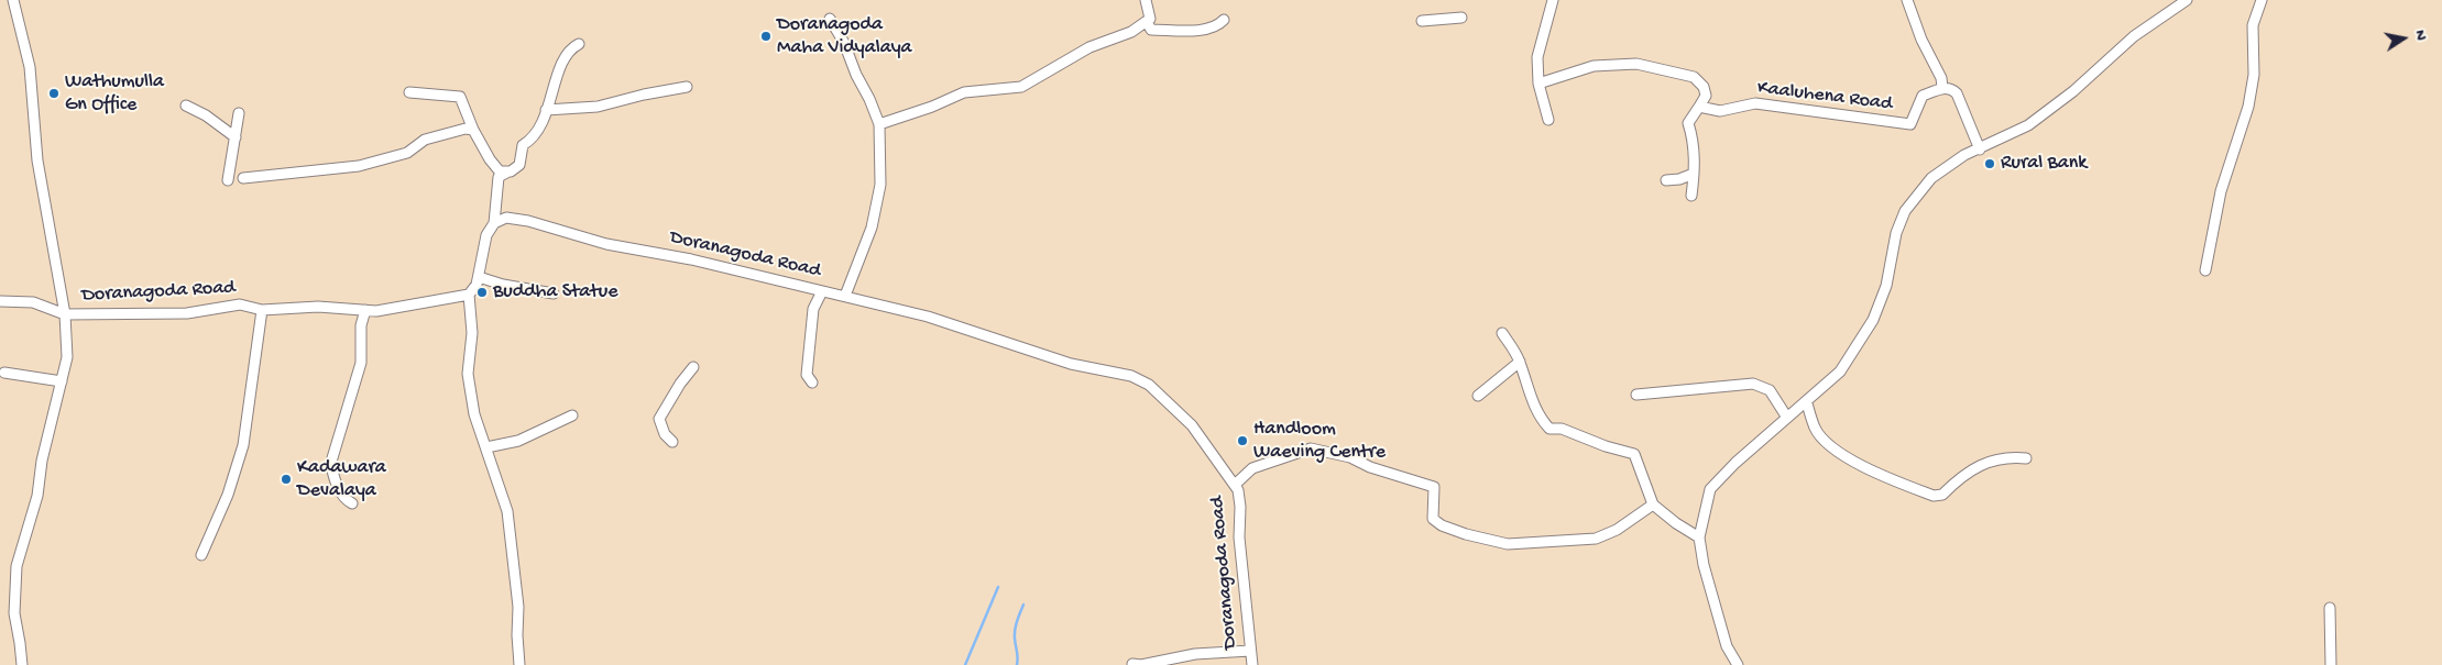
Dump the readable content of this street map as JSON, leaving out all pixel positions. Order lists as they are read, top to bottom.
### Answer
{
  "streets": {
    "street": ["Kaaluhena Road", "Doranagoda Road"]
  },
  "places": [
    "Doranagoda Maha Vidyalaya",
    "Wathumulla Gn Office",
    "Rural Bank",
    "Buddha Statue",
    "Handloom Waeving Centre",
    "Kadawara Devalaya"
  ],
  "north": "right"
}
